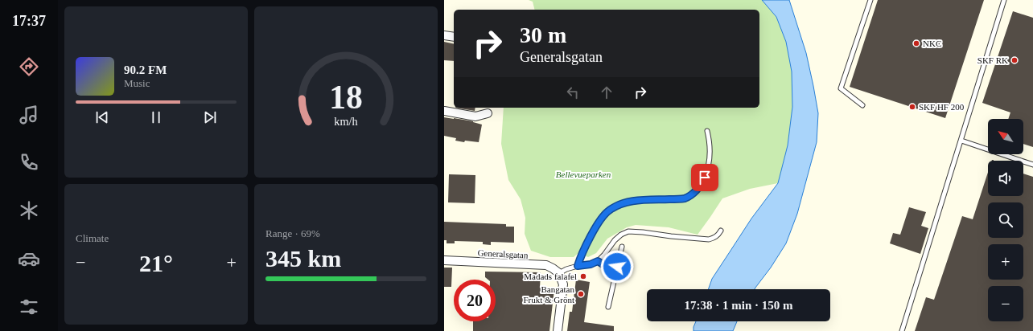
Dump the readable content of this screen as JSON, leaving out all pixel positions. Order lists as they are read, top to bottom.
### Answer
{
  "streets": {
    "street": ["Generalsgatan"]
  },
  "parks": ["Bellevueparken"],
  "places": [
    "NKC",
    "SKF RK",
    "SKF HF 200",
    "Madads falafel",
    "Bangatan Frukt & Grönt"
  ],
  "north": "top left",
  "page": {
    "tabs": "17:37",
    "turn": ["30 m", "Generalsgatan"],
    "song": ["90.2 FM", "Music"],
    "map_buttons": ["+", "−"],
    "tile": [
      "Climate",
      ["Range · 69%", "345 km"]
    ],
    "heat": ["−", "21°", "+"],
    "limit": "20",
    "trip": "17:38 · 1 min · 150 m",
    "gauge": ["18", "km/h"]
  }
}
